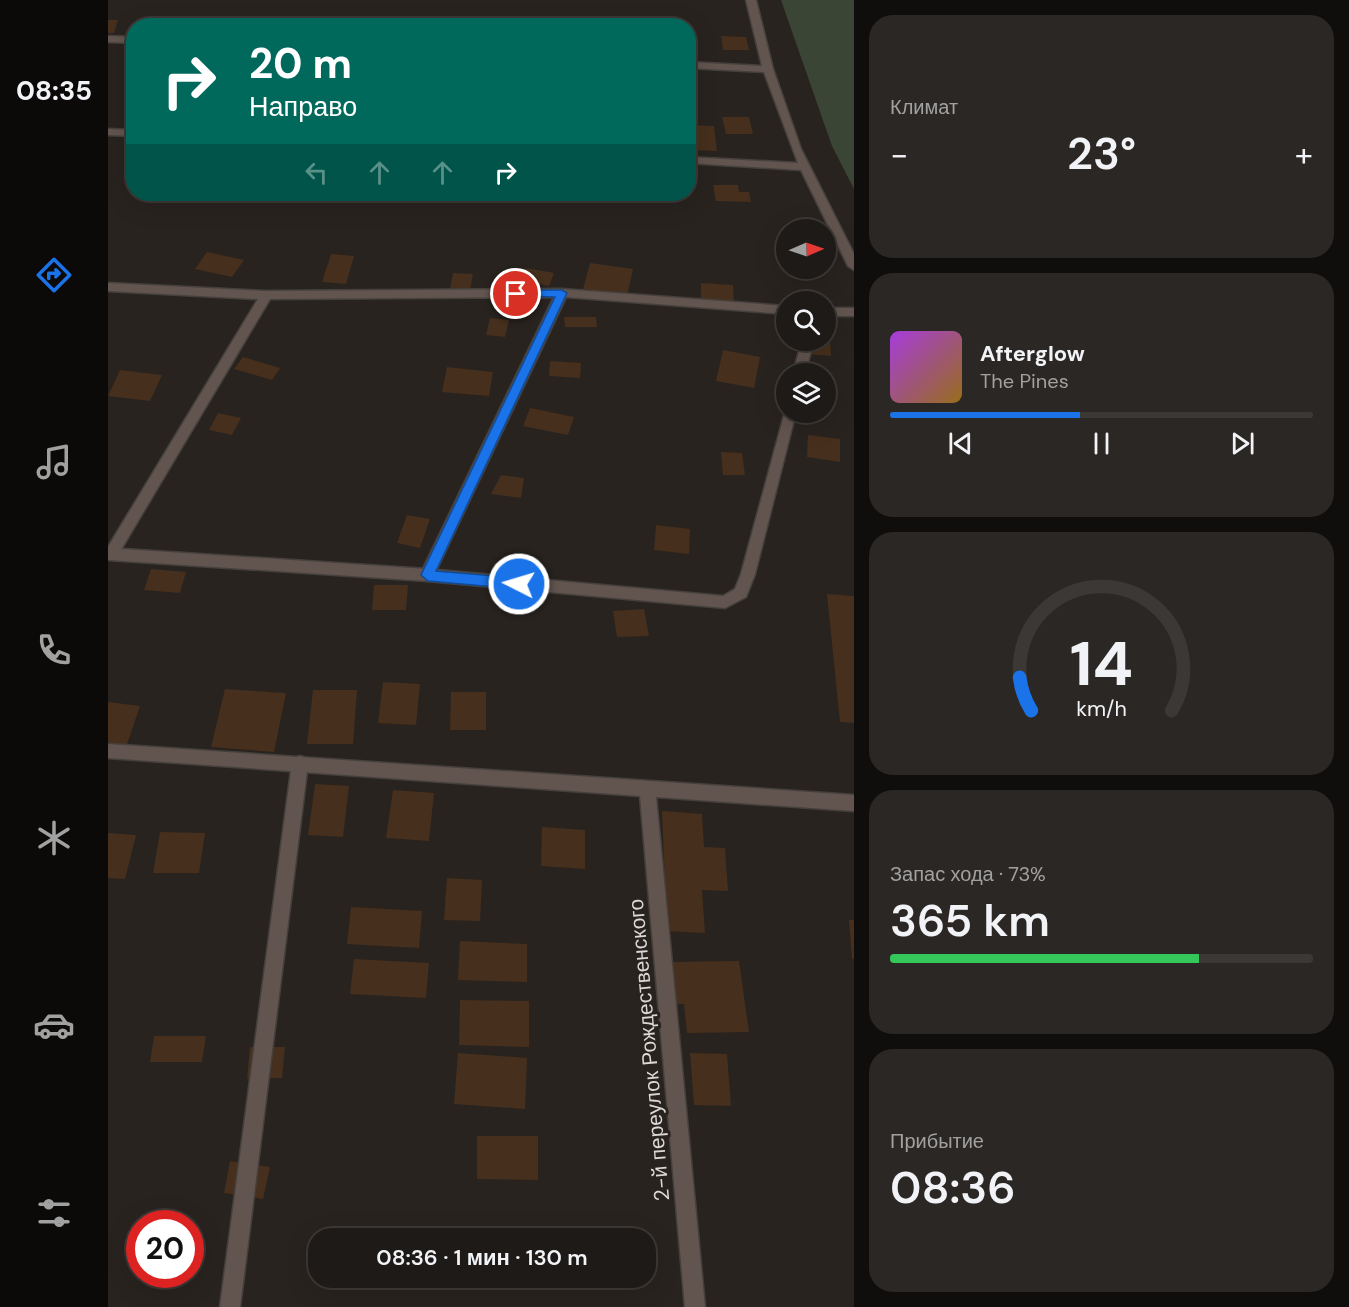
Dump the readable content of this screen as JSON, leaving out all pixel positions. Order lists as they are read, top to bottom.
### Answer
{
  "streets": {
    "street": ["2-й переулок Рождественского"]
  },
  "north": "right",
  "page": {
    "tabs": "08:35",
    "tile": [
      "Климат",
      ["Запас хода · 73%", "365 km"],
      ["Прибытие", "08:36"]
    ],
    "turn": ["20 m", "Направо"],
    "heat": ["−", "23°", "+"],
    "song": ["Afterglow", "The Pines"],
    "limit": "20",
    "trip": "08:36 · 1 мин · 130 m",
    "gauge": ["14", "km/h"]
  }
}
